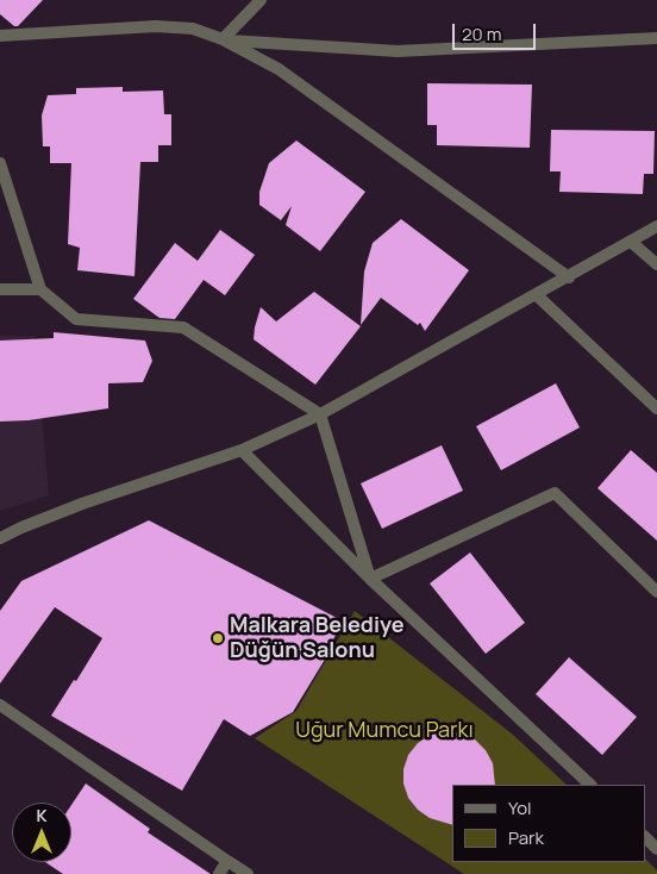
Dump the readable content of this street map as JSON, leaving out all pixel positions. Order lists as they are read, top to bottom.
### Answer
{
  "parks": ["Uğur Mumcu Parkı"],
  "places": ["Malkara Belediye Düğün Salonu"],
  "legend": ["Yol", "Park"],
  "scale_bar": "20 m",
  "north": "top"
}
